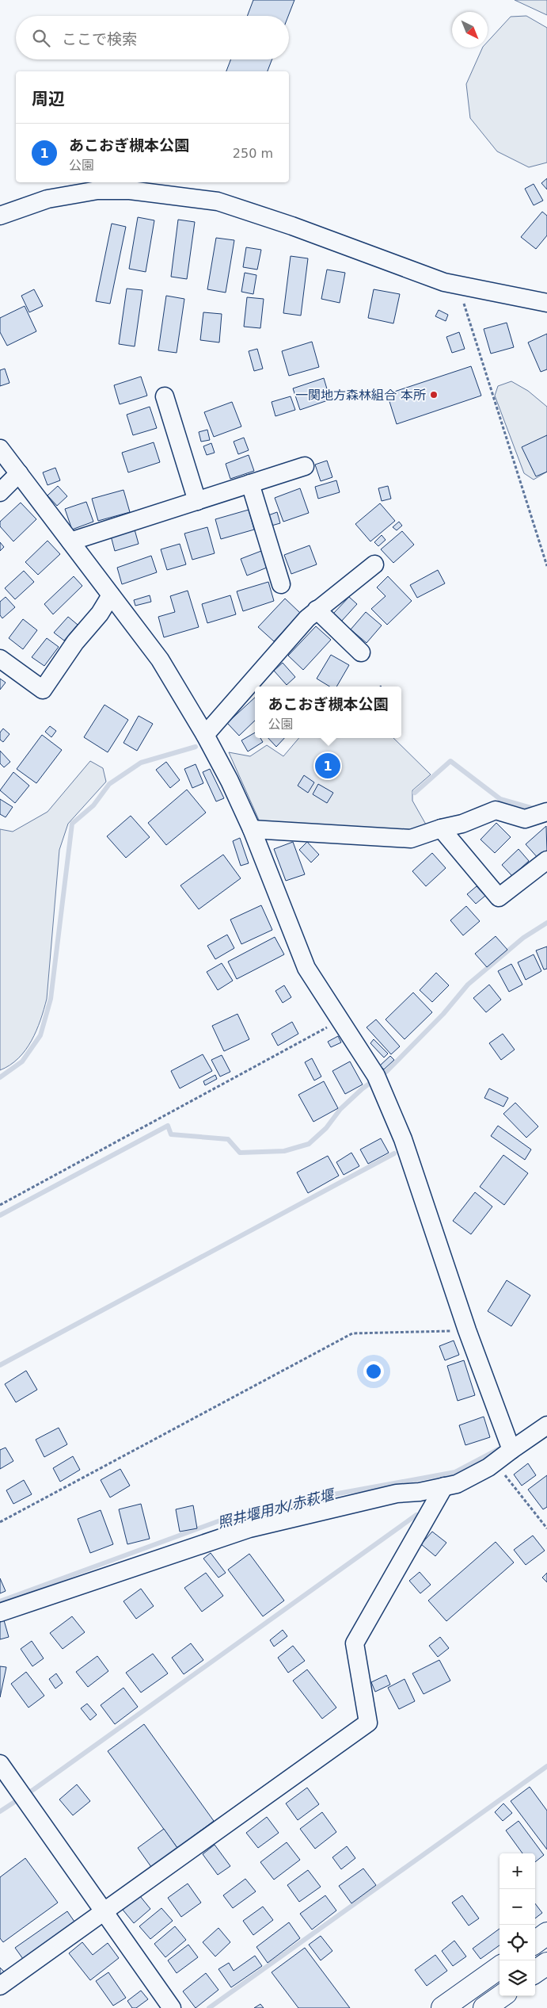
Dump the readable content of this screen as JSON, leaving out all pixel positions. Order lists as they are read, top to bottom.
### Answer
{
  "water": ["照井堰用水/赤萩堰"],
  "places": ["一関地方森林組合 本所"],
  "north": "bottom right",
  "page": {
    "search": "ここで検索",
    "heading": "周辺",
    "list": [
      {
        "mark": "1",
        "name": "あこおぎ槻本公園",
        "note": "公園",
        "value": "250 m"
      }
    ],
    "popup": ["あこおぎ槻本公園", "公園"],
    "pins": "1",
    "map_buttons": ["+", "−"]
  }
}
